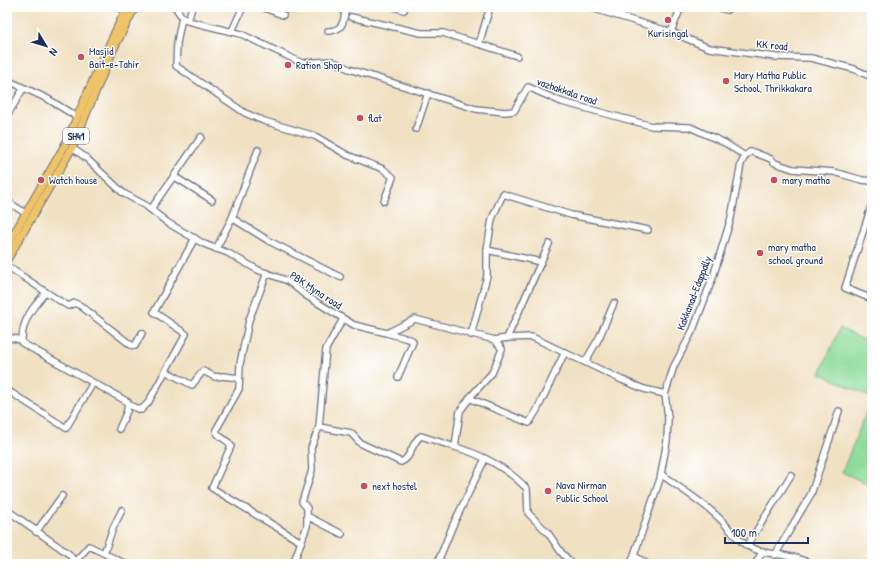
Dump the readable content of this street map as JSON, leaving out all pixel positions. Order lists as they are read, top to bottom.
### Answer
{
  "streets": {
    "main road": ["SH41"],
    "street": [
      "KK road",
      "vazhakkala road",
      "PBK Myna road",
      "Kakkanad-Edappally"
    ]
  },
  "crossings": [
    ["vazhakkala road", "Kakkanad-Edappally"],
    ["SH41", "PBK Myna road"]
  ],
  "places": [
    "Kurisingal",
    "Masjid Bait-e-Tahir",
    "Ration Shop",
    "Mary Matha Public School, Thrikkakara",
    "flat",
    "Watch house",
    "mary matha",
    "mary matha school ground",
    "next hostel",
    "Nava Nirman Public School"
  ],
  "scale_bar": "100 m",
  "north": "bottom right"
}
